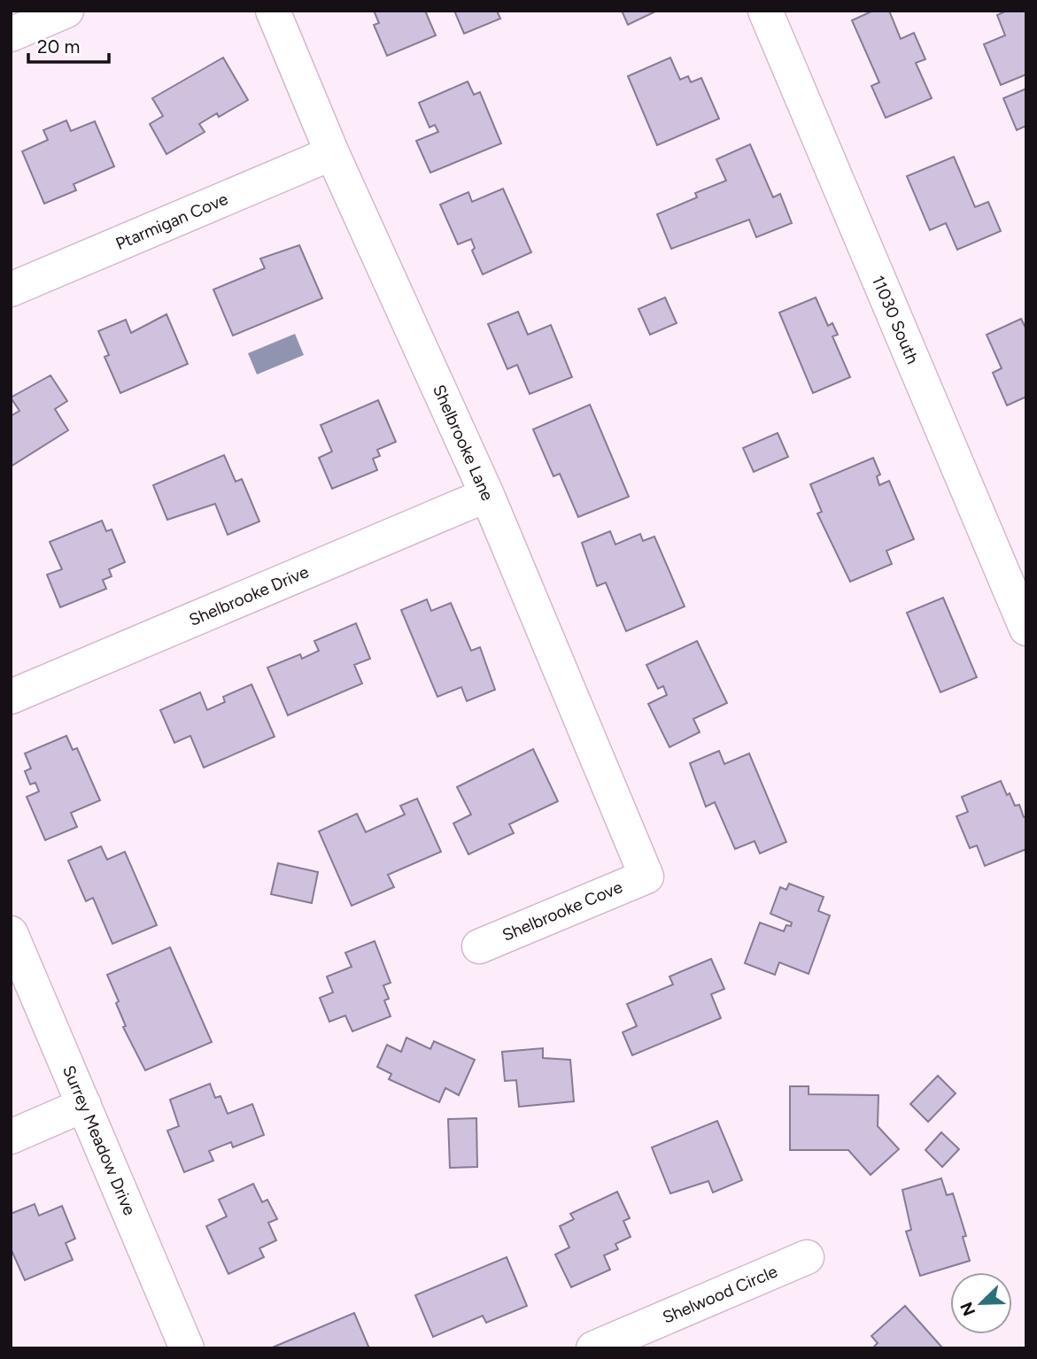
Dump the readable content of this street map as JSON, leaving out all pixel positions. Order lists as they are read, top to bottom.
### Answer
{
  "streets": {
    "street": [
      "Ptarmigan Cove",
      "11030 South",
      "Shelbrooke Lane",
      "Shelbrooke Drive",
      "Shelbrooke Cove",
      "Surrey Meadow Drive",
      "Shelwood Circle"
    ]
  },
  "crossings": [
    ["Ptarmigan Cove", "Shelbrooke Lane"],
    ["Shelbrooke Lane", "Shelbrooke Drive"],
    ["Shelbrooke Lane", "Shelbrooke Cove"]
  ],
  "scale_bar": "20 m",
  "north": "bottom left"
}
